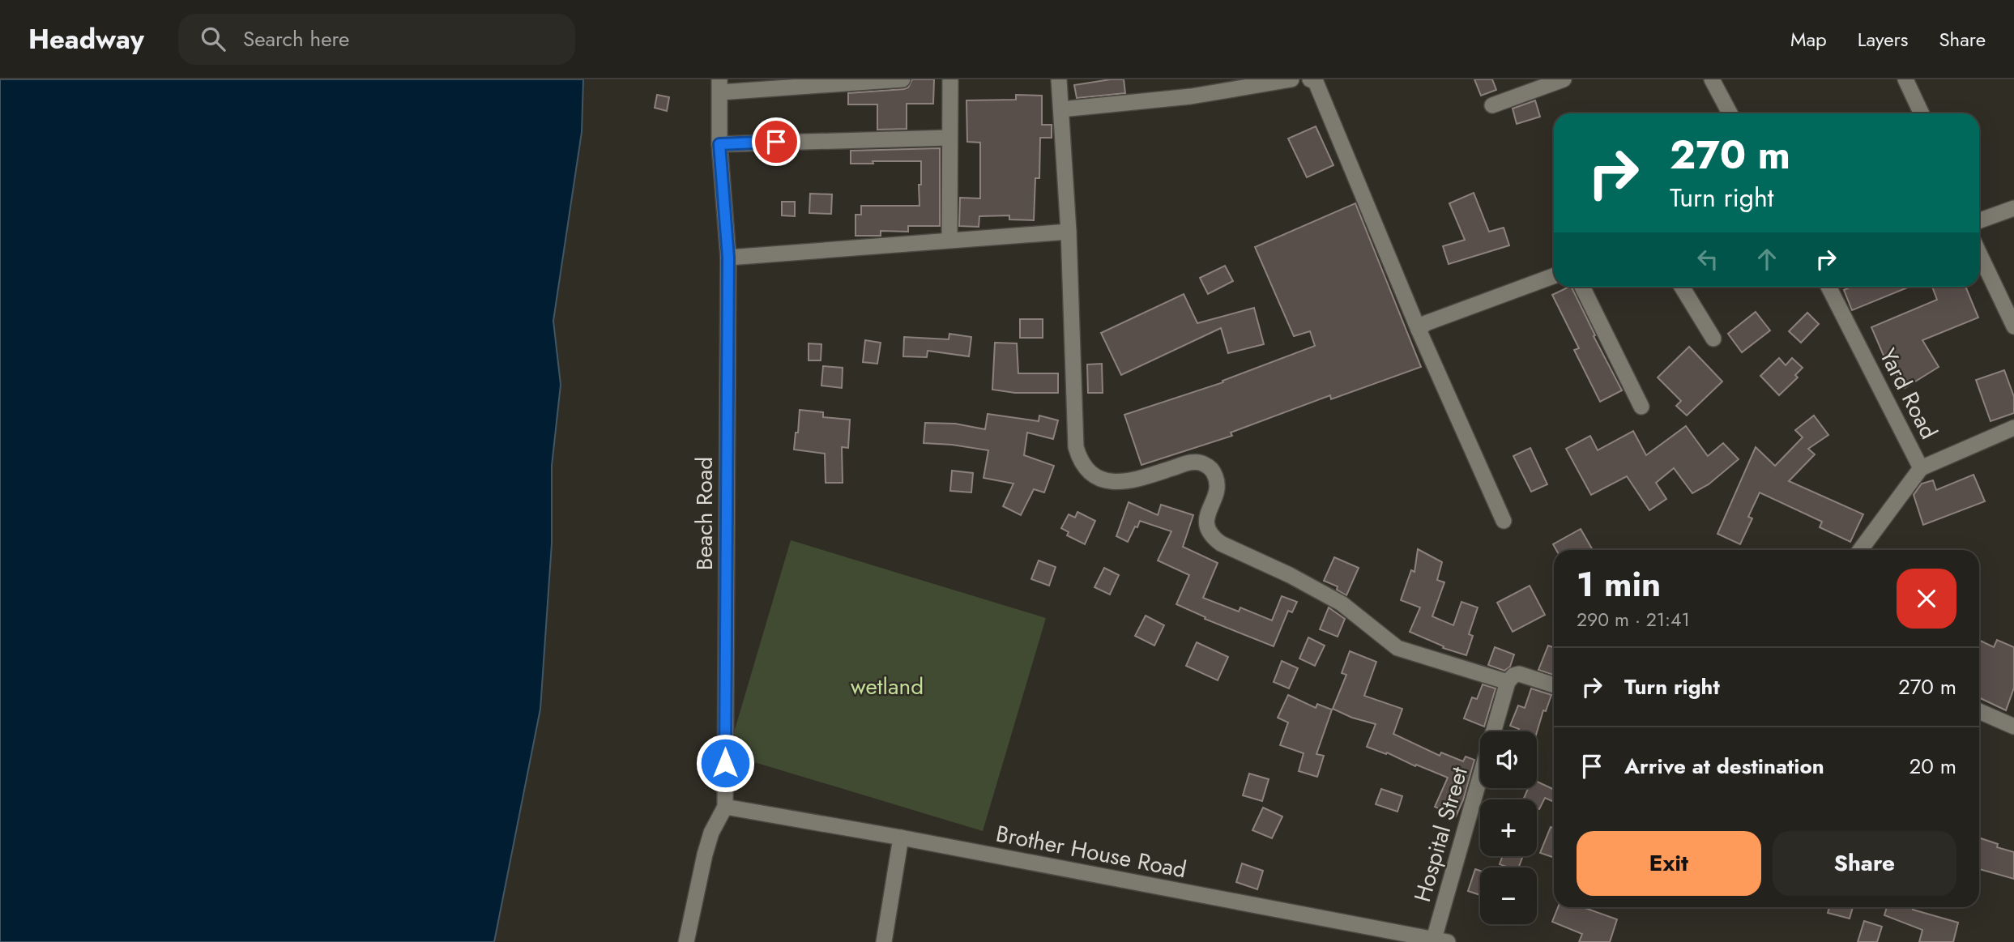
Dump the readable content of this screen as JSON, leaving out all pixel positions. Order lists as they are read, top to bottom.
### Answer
{
  "streets": {
    "street": [
      "Yard Road",
      "Beach Road",
      "Hospital Street",
      "Brother House Road"
    ]
  },
  "crossings": [
    ["Beach Road", "Brother House Road"],
    ["Hospital Street", "Brother House Road"]
  ],
  "parks": ["wetland"],
  "page": {
    "header": "Headway",
    "search": "Search here",
    "nav": ["Map", "Layers", "Share"],
    "turn": ["270 m", "Turn right"],
    "heading": ["1 min", "290 m · 21:41"],
    "list": [
      {
        "name": "Turn right",
        "value": "270 m"
      },
      {
        "name": "Arrive at destination",
        "value": "20 m"
      }
    ],
    "map_buttons": ["+", "−"],
    "buttons": ["Exit", "Share"]
  }
}
